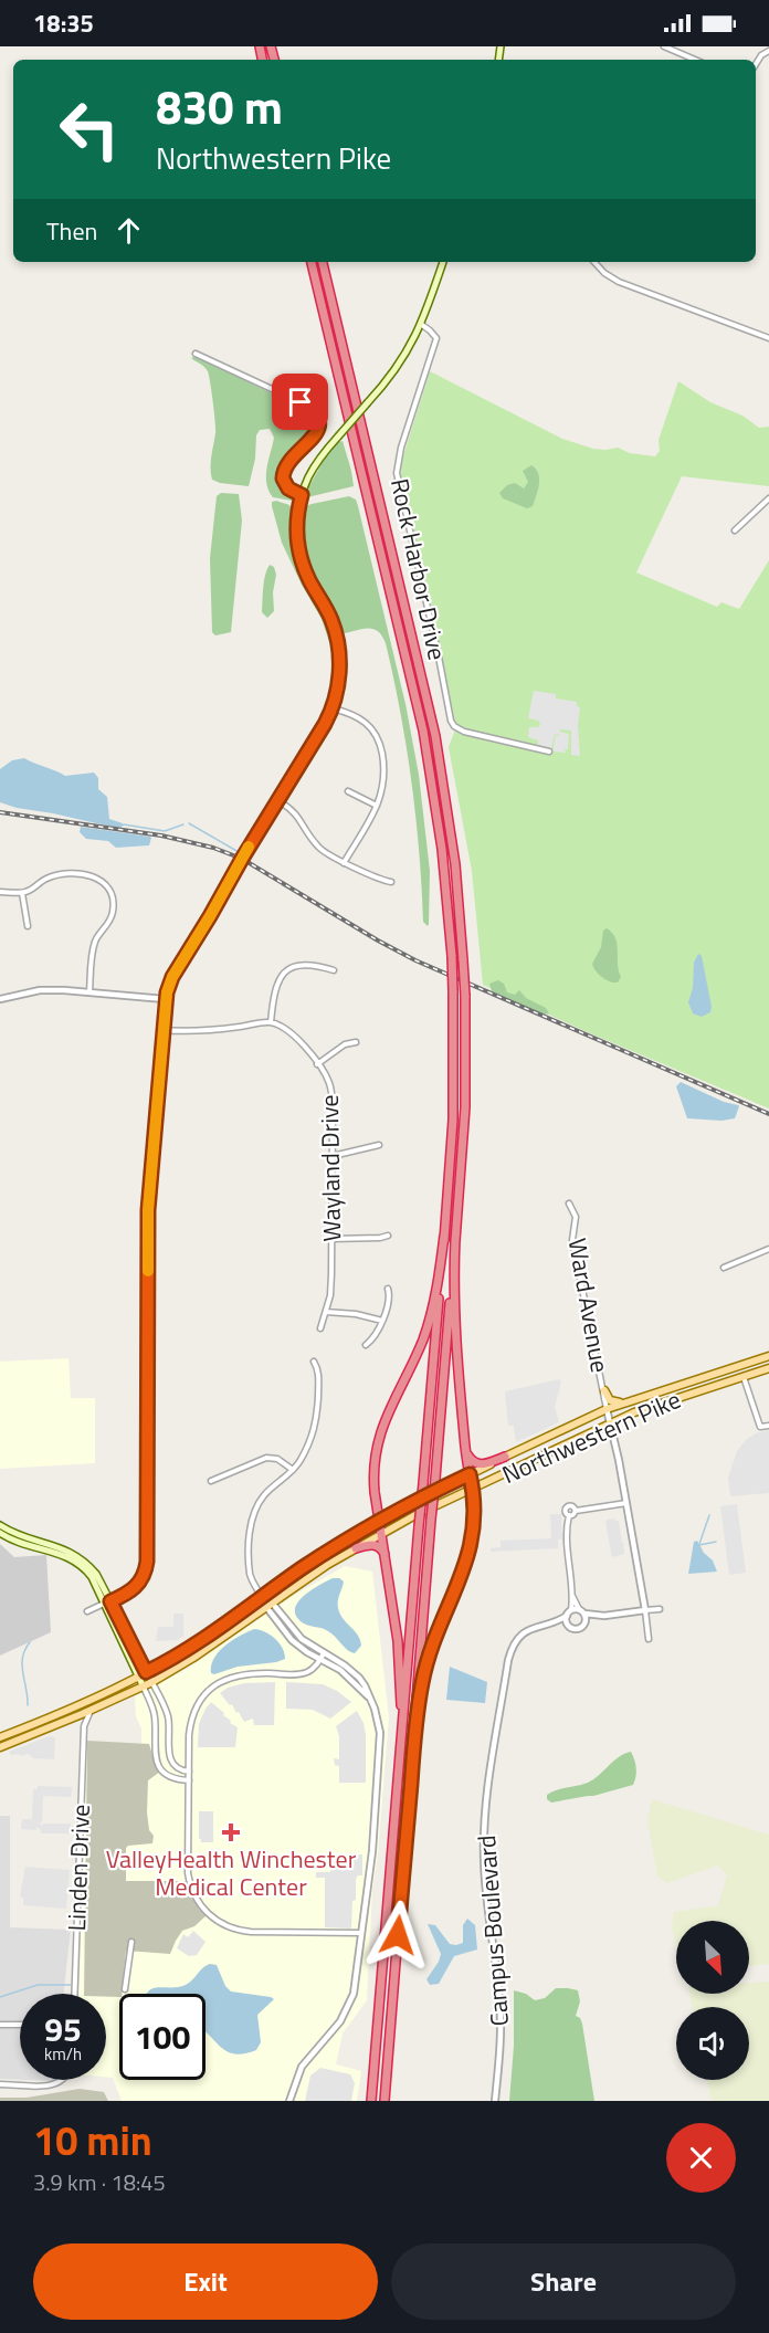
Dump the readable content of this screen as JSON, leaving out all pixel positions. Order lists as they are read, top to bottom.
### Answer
{
  "streets": {
    "main road": ["Northwestern Pike"],
    "street": [
      "Rock Harbor Drive",
      "Wayland Drive",
      "Ward Avenue",
      "Linden Drive",
      "Campus Boulevard"
    ]
  },
  "crossings": [
    ["Ward Avenue", "Northwestern Pike"],
    ["Northwestern Pike", "Linden Drive"]
  ],
  "places": {
    "health": ["ValleyHealth Winchester Medical Center"]
  },
  "north": "bottom right",
  "page": {
    "status": "18:35",
    "turn": ["830 m", "Northwestern Pike"],
    "then": "Then",
    "speed": "95 km/h",
    "limit": "100",
    "heading": ["10 min", "3.9 km · 18:45"],
    "buttons": ["Exit", "Share"]
  }
}
